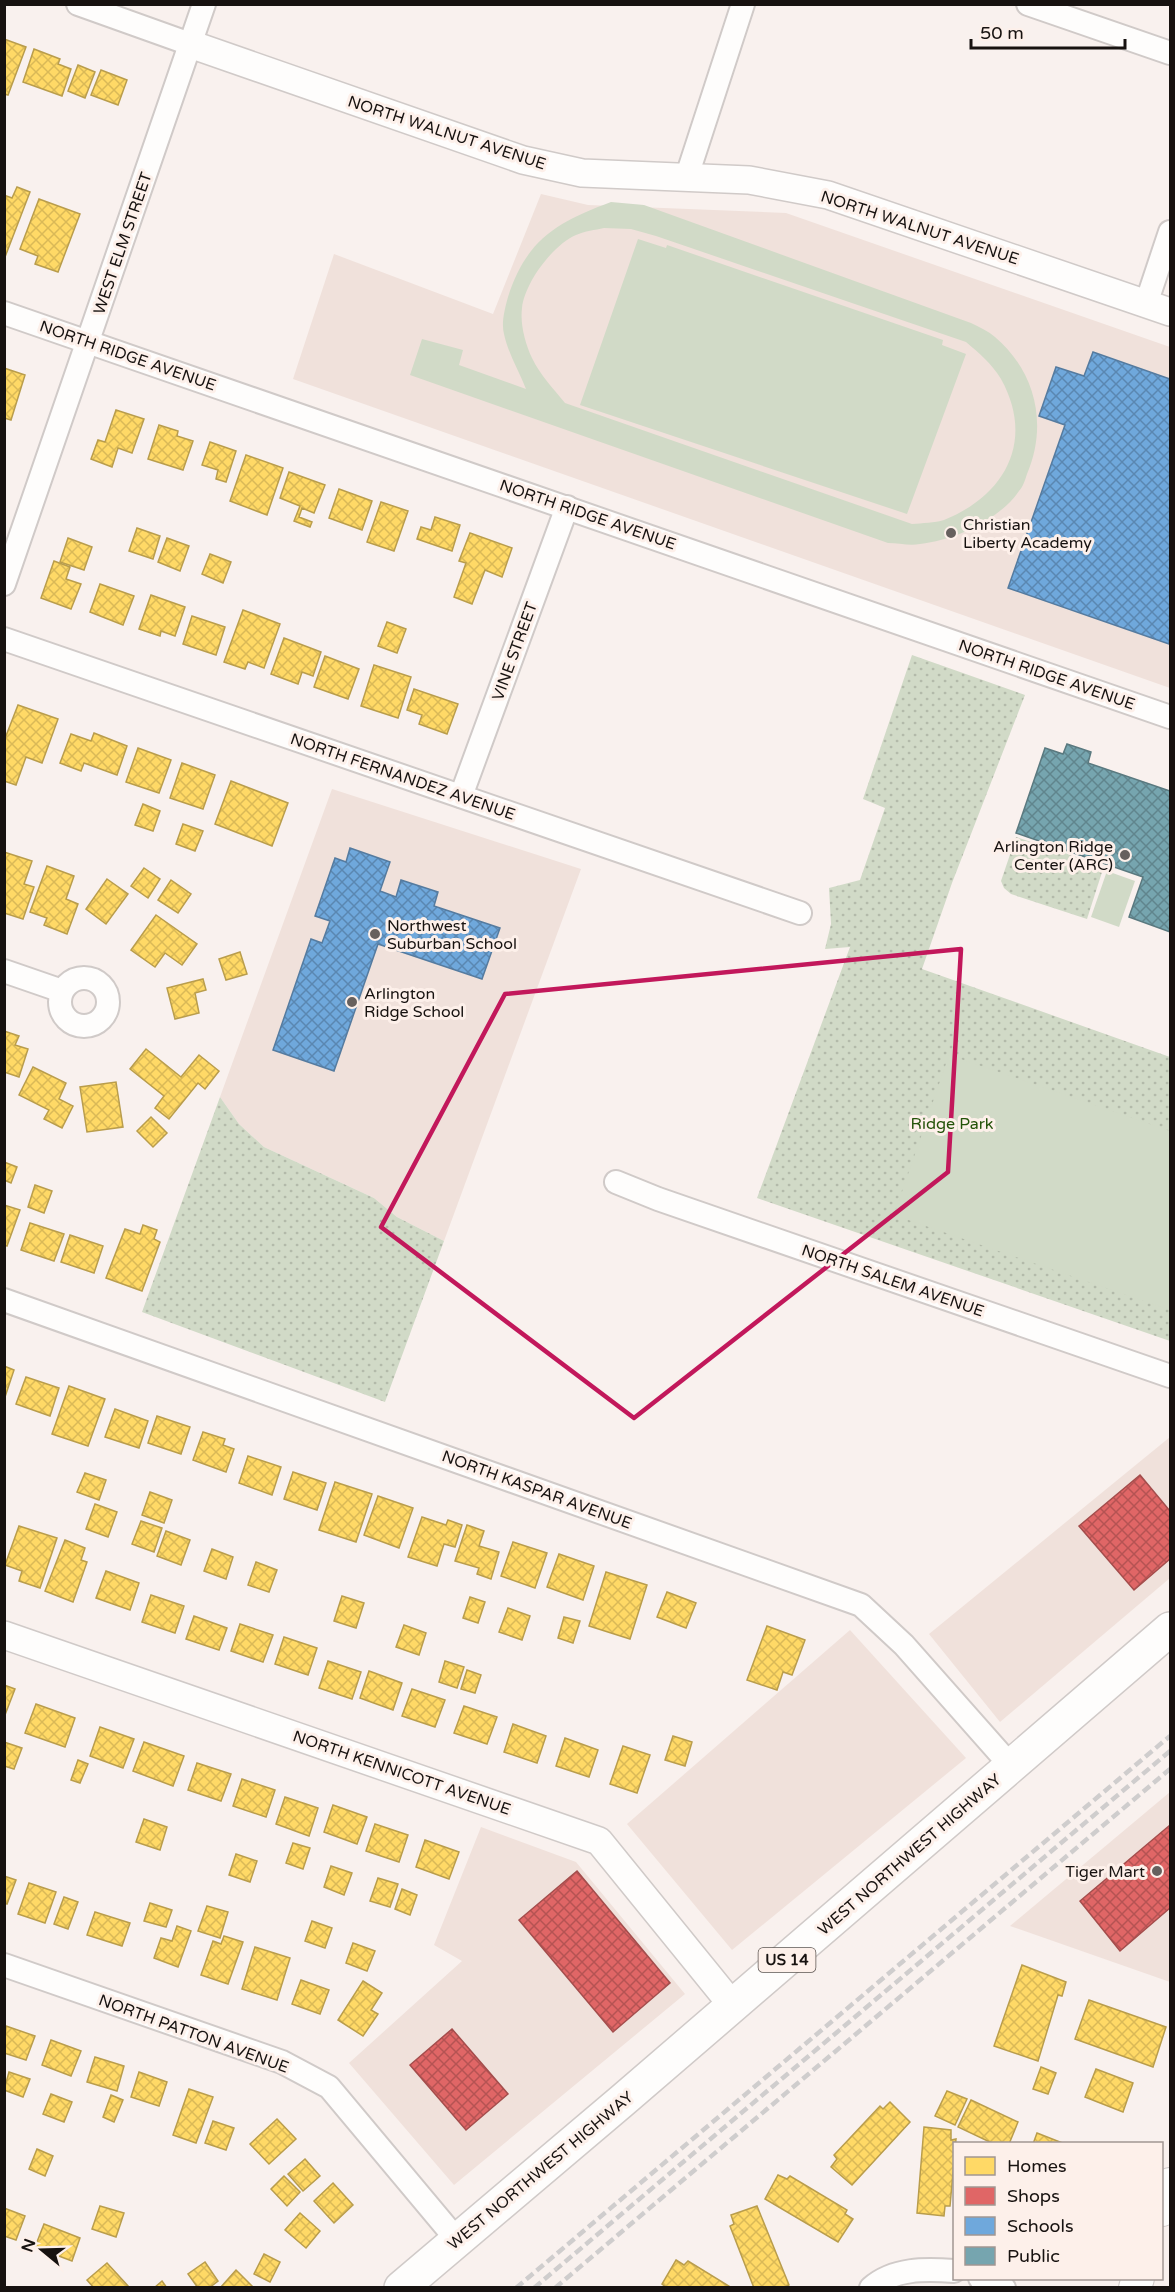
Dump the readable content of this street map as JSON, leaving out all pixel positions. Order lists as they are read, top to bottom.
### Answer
{
  "streets": {
    "main road": ["WEST NORTHWEST HIGHWAY", "US 14"],
    "street": [
      "NORTH WALNUT AVENUE",
      "WEST ELM STREET",
      "NORTH RIDGE AVENUE",
      "VINE STREET",
      "NORTH FERNANDEZ AVENUE",
      "NORTH SALEM AVENUE",
      "NORTH KASPAR AVENUE",
      "NORTH KENNICOTT AVENUE",
      "NORTH PATTON AVENUE"
    ]
  },
  "crossings": [
    ["NORTH WALNUT AVENUE", "WEST ELM STREET"],
    ["WEST ELM STREET", "NORTH RIDGE AVENUE"],
    ["NORTH RIDGE AVENUE", "VINE STREET"],
    ["VINE STREET", "NORTH FERNANDEZ AVENUE"],
    ["NORTH KASPAR AVENUE", "WEST NORTHWEST HIGHWAY"],
    ["NORTH KENNICOTT AVENUE", "WEST NORTHWEST HIGHWAY"],
    ["WEST NORTHWEST HIGHWAY", "NORTH PATTON AVENUE"]
  ],
  "parks": ["Ridge Park"],
  "places": [
    "Christian Liberty Academy",
    "Arlington Ridge Center (ARC)",
    "Northwest Suburban School",
    "Arlington Ridge School",
    "Tiger Mart"
  ],
  "legend": [
    "Homes",
    "Shops",
    "Schools",
    "Public"
  ],
  "scale_bar": "50 m",
  "north": "left"
}
